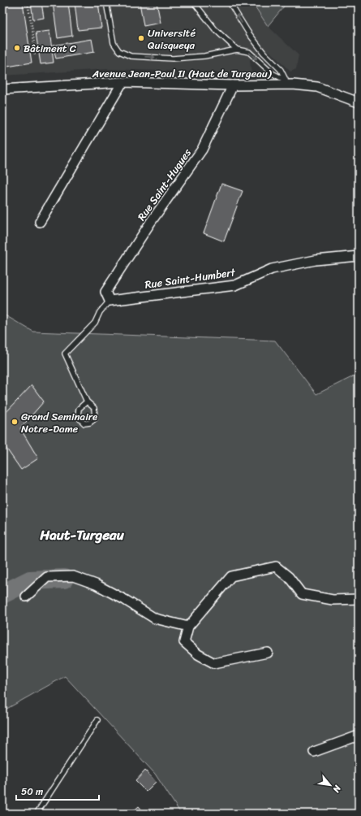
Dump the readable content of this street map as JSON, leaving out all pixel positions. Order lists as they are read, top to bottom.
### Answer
{
  "streets": {
    "street": ["Avenue Jean-Paul II (Haut de Turgeau)", "Rue Saint-Hugues", "Rue Saint-Humbert"]
  },
  "crossings": [
    ["Avenue Jean-Paul II (Haut de Turgeau)", "Rue Saint-Hugues"],
    ["Rue Saint-Hugues", "Rue Saint-Humbert"]
  ],
  "districts": ["Haut-Turgeau"],
  "places": ["Université Quisqueya", "Bâtiment C", "Grand Seminaire Notre-Dame"],
  "scale_bar": "50 m",
  "north": "bottom right"
}
